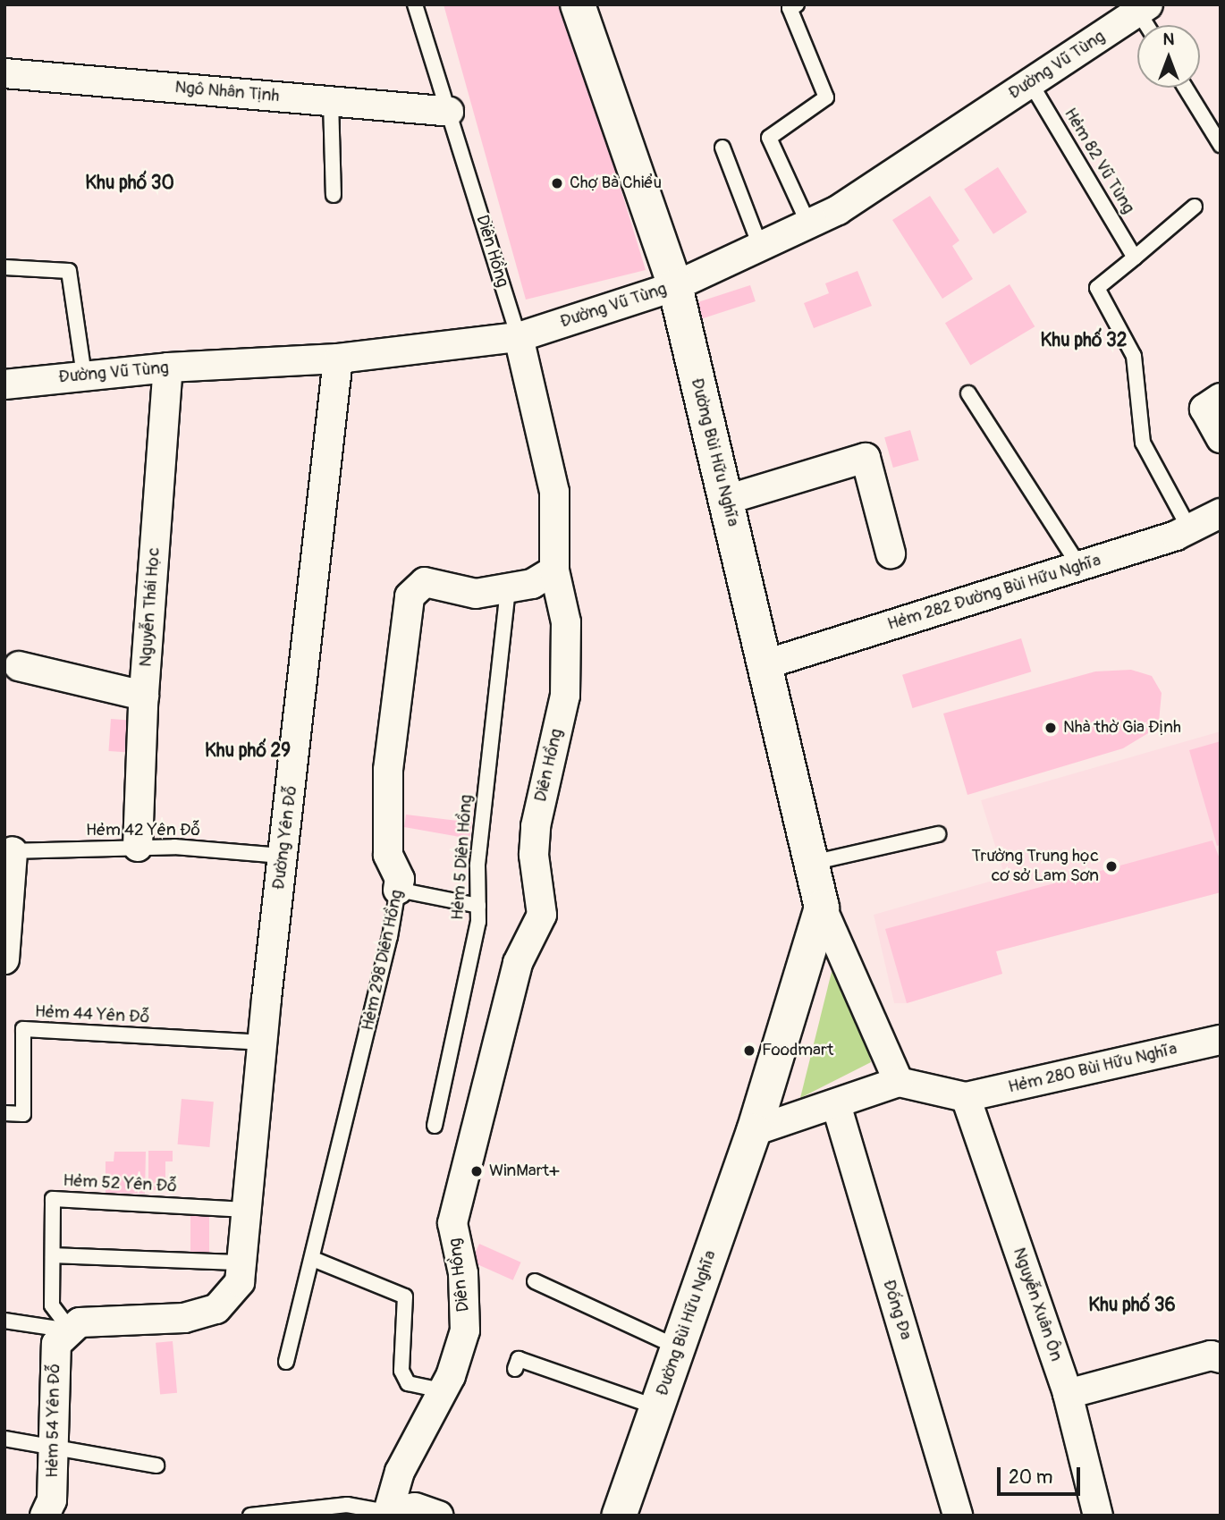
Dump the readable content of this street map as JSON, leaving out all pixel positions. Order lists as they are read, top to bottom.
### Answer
{
  "streets": {
    "street": [
      "Đường Vũ Tùng",
      "Ngô Nhân Tịnh",
      "Diên Hồng",
      "Đường Bùi Hữu Nghĩa",
      "Hẻm 282 Đường Bùi Hữu Nghĩa",
      "Nguyễn Thái Học",
      "Đường Yên Đỗ",
      "Hẻm 298 Diên Hồng",
      "Hẻm 280 Bùi Hữu Nghĩa",
      "Nguyễn Xuân Ôn",
      "Đống Đa",
      "Hẻm 54 Yên Đỗ"
    ],
    "lane": [
      "Hẻm 82 Vũ Tùng",
      "Hẻm 42 Yên Đỗ",
      "Hẻm 5 Diên Hồng",
      "Hẻm 44 Yên Đỗ",
      "Hẻm 52 Yên Đỗ"
    ]
  },
  "crossings": [
    ["Đường Vũ Tùng", "Hẻm 82 Vũ Tùng"],
    ["Đường Vũ Tùng", "Diên Hồng"],
    ["Đường Vũ Tùng", "Đường Bùi Hữu Nghĩa"],
    ["Đường Vũ Tùng", "Nguyễn Thái Học"],
    ["Đường Vũ Tùng", "Đường Yên Đỗ"],
    ["Ngô Nhân Tịnh", "Diên Hồng"],
    ["Diên Hồng", "Hẻm 298 Diên Hồng"],
    ["Đường Bùi Hữu Nghĩa", "Hẻm 282 Đường Bùi Hữu Nghĩa"],
    ["Nguyễn Thái Học", "Hẻm 42 Yên Đỗ"],
    ["Hẻm 42 Yên Đỗ", "Đường Yên Đỗ"],
    ["Đường Yên Đỗ", "Hẻm 44 Yên Đỗ"],
    ["Đường Yên Đỗ", "Hẻm 52 Yên Đỗ"],
    ["Đường Yên Đỗ", "Hẻm 54 Yên Đỗ"],
    ["Hẻm 5 Diên Hồng", "Hẻm 298 Diên Hồng"],
    ["Hẻm 280 Bùi Hữu Nghĩa", "Nguyễn Xuân Ôn"],
    ["Hẻm 52 Yên Đỗ", "Hẻm 54 Yên Đỗ"]
  ],
  "districts": [
    "Khu phố 30",
    "Khu phố 32",
    "Khu phố 29",
    "Khu phố 36"
  ],
  "places": [
    "Chợ Bà Chiểu",
    "Nhà thờ Gia Định",
    "Trường Trung học cơ sở Lam Sơn",
    "Foodmart",
    "WinMart+"
  ],
  "scale_bar": "20 m",
  "north": "top"
}
